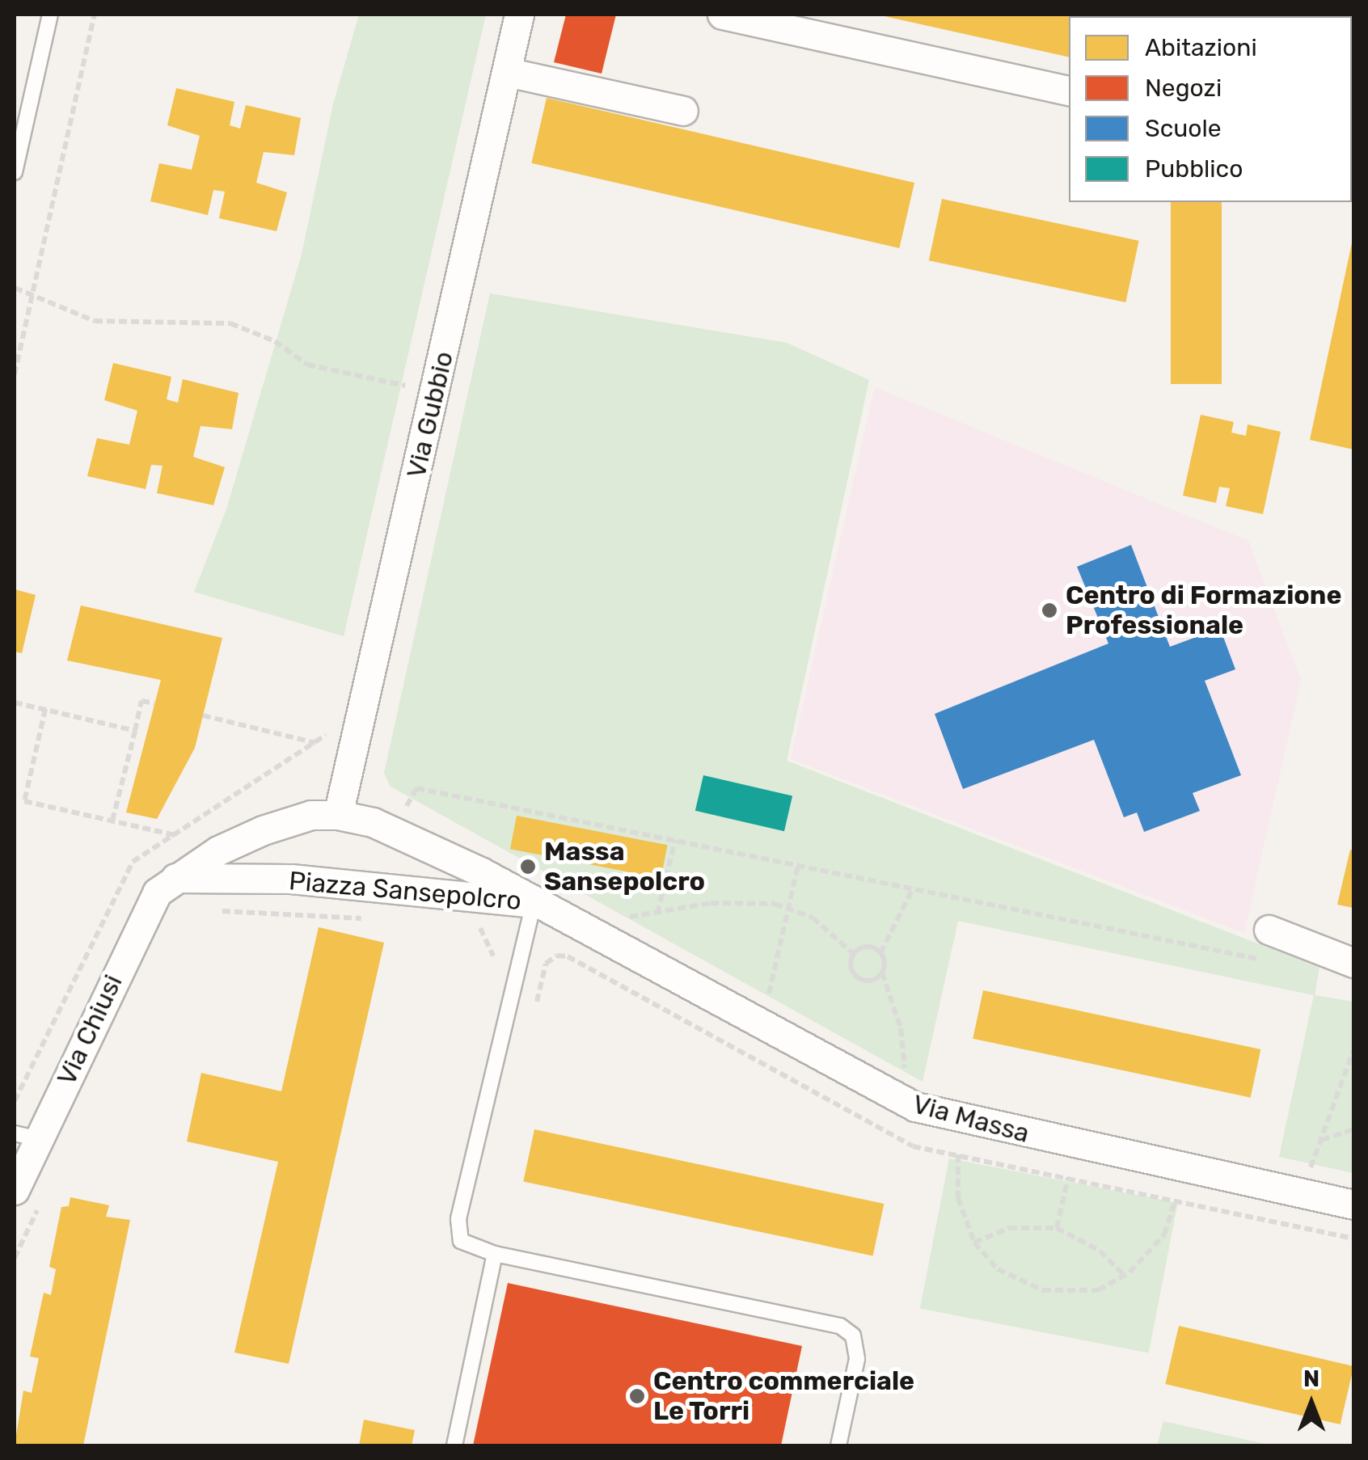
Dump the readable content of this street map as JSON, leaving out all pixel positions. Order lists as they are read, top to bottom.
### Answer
{
  "streets": {
    "street": [
      "Via Gubbio",
      "Piazza Sansepolcro",
      "Via Chiusi",
      "Via Massa"
    ]
  },
  "crossings": [
    ["Via Gubbio", "Piazza Sansepolcro"],
    ["Piazza Sansepolcro", "Via Chiusi"],
    ["Piazza Sansepolcro", "Via Massa"]
  ],
  "places": ["Centro di Formazione Professionale", "Massa Sansepolcro", "Centro commerciale Le Torri"],
  "legend": [
    "Abitazioni",
    "Negozi",
    "Scuole",
    "Pubblico"
  ],
  "north": "top"
}
